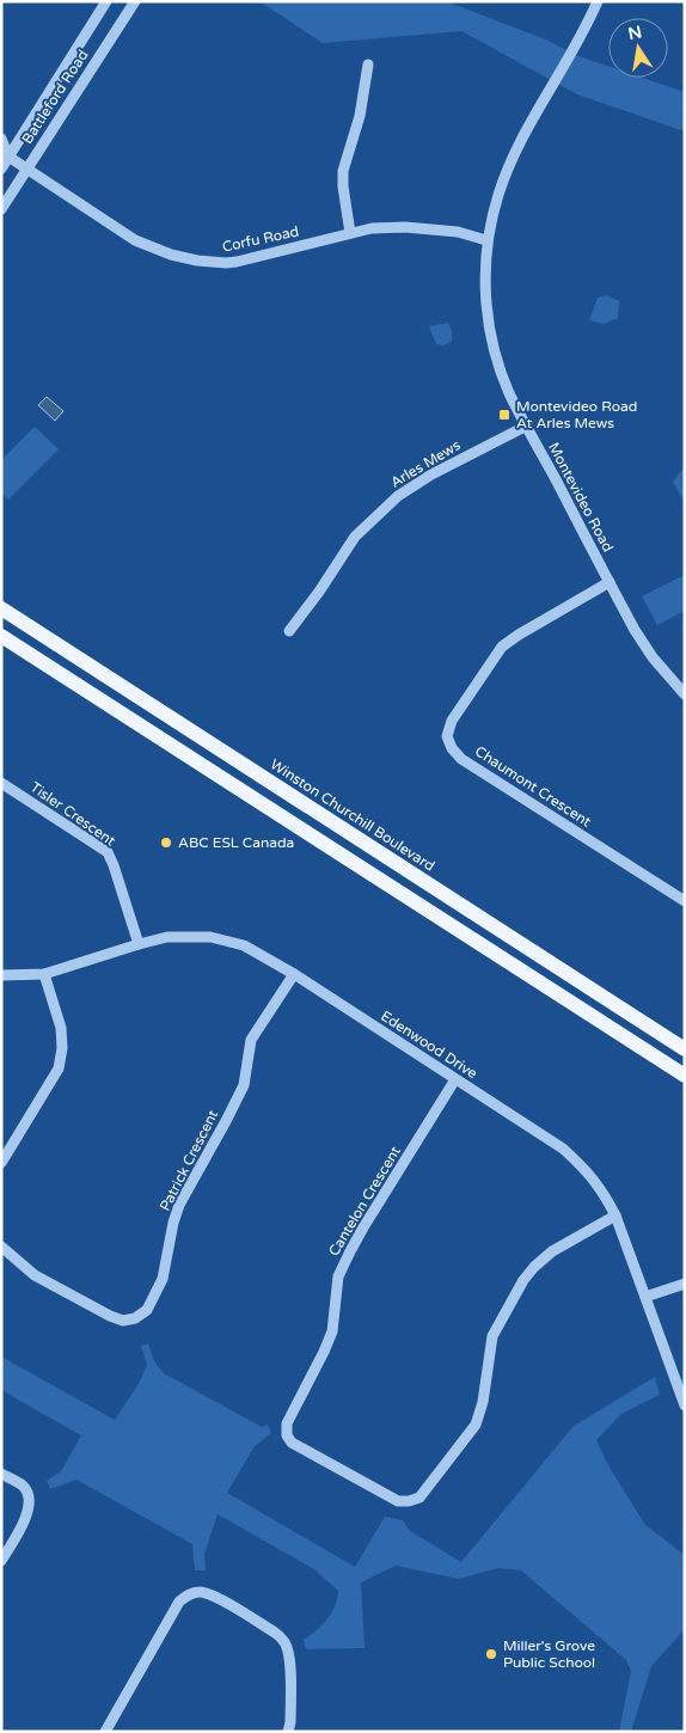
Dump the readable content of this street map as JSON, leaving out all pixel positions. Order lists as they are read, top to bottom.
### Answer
{
  "streets": {
    "main road": ["Winston Churchill Boulevard"],
    "street": [
      "Battleford Road",
      "Corfu Road",
      "Arles Mews",
      "Montevideo Road",
      "Chaumont Crescent",
      "Tisler Crescent",
      "Edenwood Drive",
      "Patrick Crescent",
      "Cantelon Crescent"
    ]
  },
  "crossings": [
    ["Battleford Road", "Corfu Road"],
    ["Corfu Road", "Montevideo Road"],
    ["Arles Mews", "Montevideo Road"],
    ["Montevideo Road", "Chaumont Crescent"],
    ["Tisler Crescent", "Edenwood Drive"],
    ["Edenwood Drive", "Patrick Crescent"],
    ["Edenwood Drive", "Cantelon Crescent"]
  ],
  "places": {
    "transit": ["Montevideo Road At Arles Mews"],
    "other": ["ABC ESL Canada", "Miller's Grove Public School"]
  },
  "north": "top"
}
